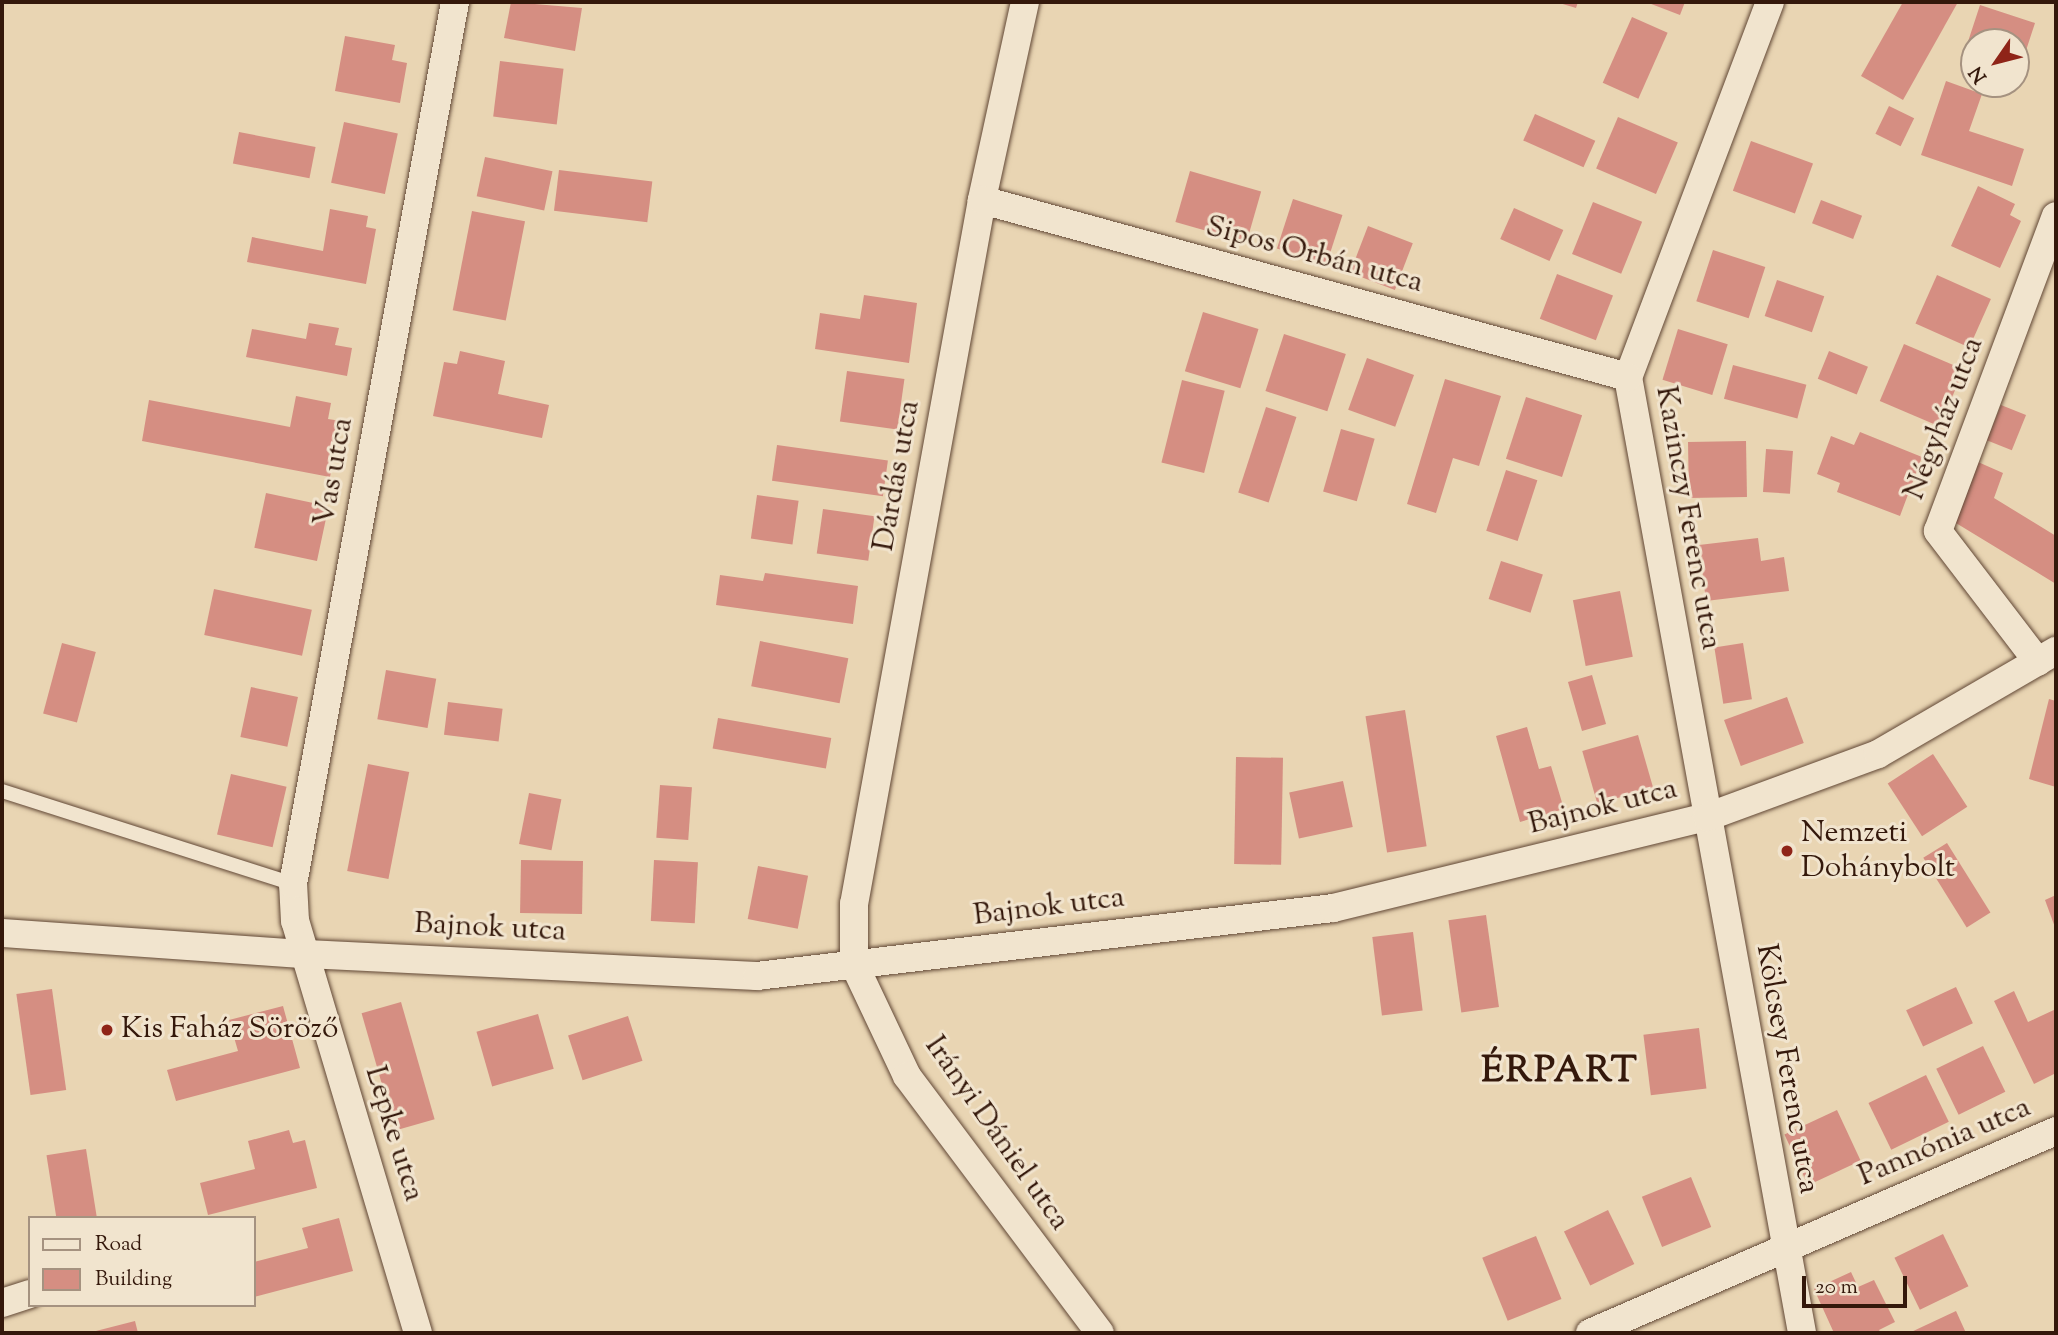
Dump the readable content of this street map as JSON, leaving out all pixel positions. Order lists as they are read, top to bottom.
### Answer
{
  "streets": {
    "street": [
      "Sipos Orbán utca",
      "Négyház utca",
      "Vas utca",
      "Dárdás utca",
      "Kazinczy Ferenc utca",
      "Bajnok utca",
      "Kölcsey Ferenc utca",
      "Lepke utca",
      "Irányi Dániel utca",
      "Pannónia utca"
    ]
  },
  "crossings": [
    ["Sipos Orbán utca", "Dárdás utca"],
    ["Sipos Orbán utca", "Kazinczy Ferenc utca"],
    ["Négyház utca", "Bajnok utca"],
    ["Vas utca", "Bajnok utca"],
    ["Vas utca", "Lepke utca"],
    ["Dárdás utca", "Bajnok utca"],
    ["Dárdás utca", "Irányi Dániel utca"],
    ["Kazinczy Ferenc utca", "Bajnok utca"],
    ["Kazinczy Ferenc utca", "Kölcsey Ferenc utca"],
    ["Bajnok utca", "Kölcsey Ferenc utca"],
    ["Bajnok utca", "Lepke utca"],
    ["Bajnok utca", "Irányi Dániel utca"],
    ["Kölcsey Ferenc utca", "Pannónia utca"]
  ],
  "districts": ["ÉRPART"],
  "places": ["Nemzeti Dohánybolt", "Kis Faház Söröző"],
  "legend": ["Road", "Building"],
  "scale_bar": "20 m",
  "north": "bottom left"
}
